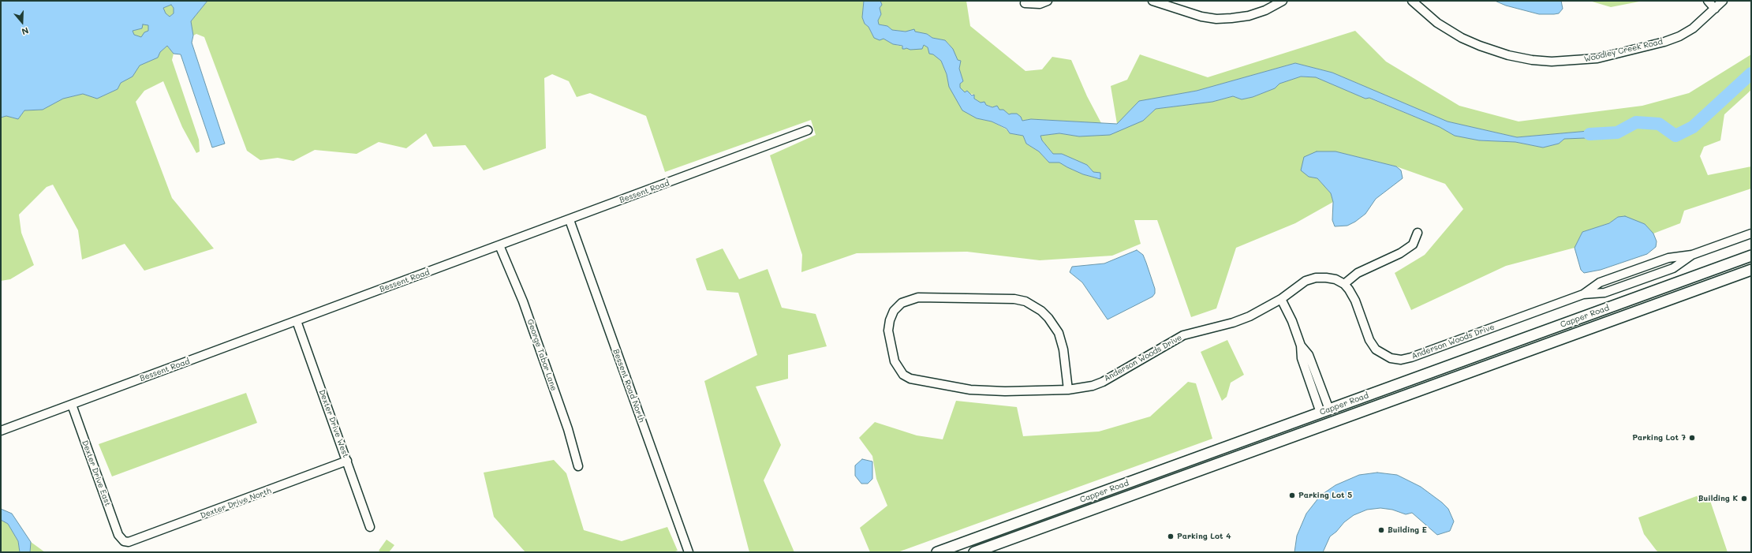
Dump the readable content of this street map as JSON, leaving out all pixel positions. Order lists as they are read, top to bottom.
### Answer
{
  "streets": {
    "street": [
      "Woodley Creek Road",
      "Bessent Road",
      "Capper Road",
      "Anderson Woods Drive",
      "George Tabor Lane",
      "Bessent Road North",
      "Dexter Drive West",
      "Dexter Drive East",
      "Dexter Drive North"
    ]
  },
  "crossings": [
    ["Bessent Road", "George Tabor Lane"],
    ["Bessent Road", "Bessent Road North"],
    ["Bessent Road", "Dexter Drive West"],
    ["Bessent Road", "Dexter Drive East"],
    ["Dexter Drive West", "Dexter Drive North"],
    ["Dexter Drive East", "Dexter Drive North"]
  ],
  "places": [
    "Parking Lot 7",
    "Parking Lot 5",
    "Building K",
    "Building E",
    "Parking Lot 4"
  ],
  "north": "bottom"
}
